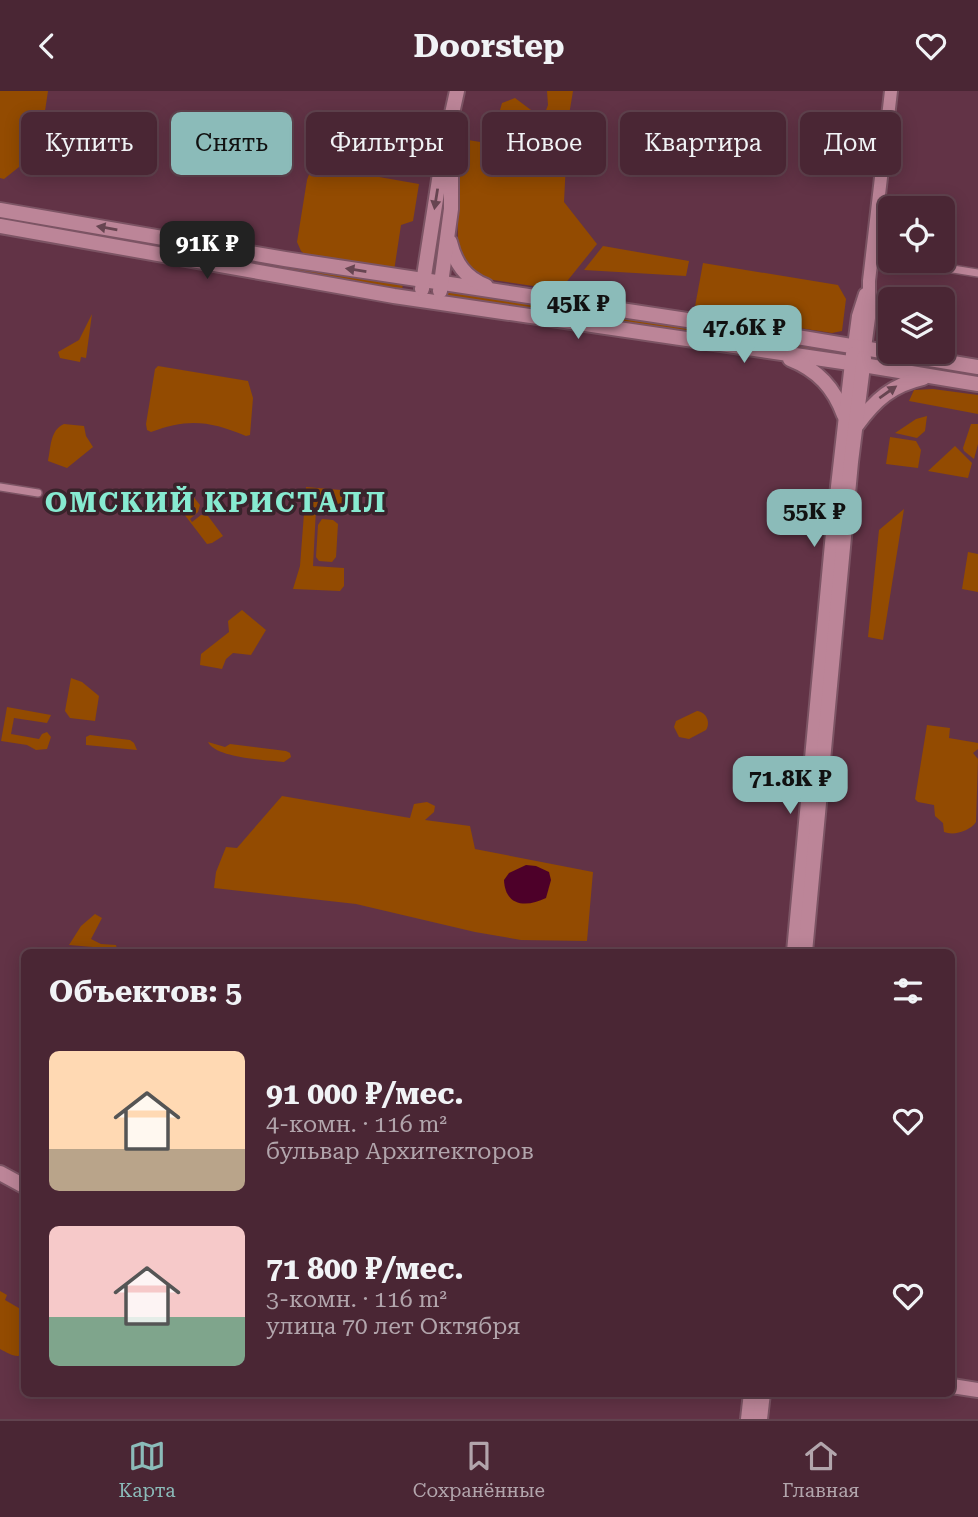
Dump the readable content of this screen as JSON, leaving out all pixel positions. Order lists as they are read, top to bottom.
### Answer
{
  "districts": ["ОМСКИЙ КРИСТАЛЛ"],
  "page": {
    "header": "Doorstep",
    "chip": [
      "Купить",
      "Снять",
      "Фильтры",
      "Новое",
      "Квартира",
      "Дом"
    ],
    "price": [
      "91K ₽",
      "45K ₽",
      "47.6K ₽",
      "55K ₽",
      "71.8K ₽"
    ],
    "heading": "Объектов: 5",
    "list": [
      {
        "name": "91 000 ₽/мес.",
        "note": "4-комн. · 116 m² · бульвар Архитекторов"
      },
      {
        "name": "71 800 ₽/мес.",
        "note": "3-комн. · 116 m² · улица 70 лет Октября"
      }
    ],
    "tabs": ["Карта", "Сохранённые", "Главная"]
  }
}
